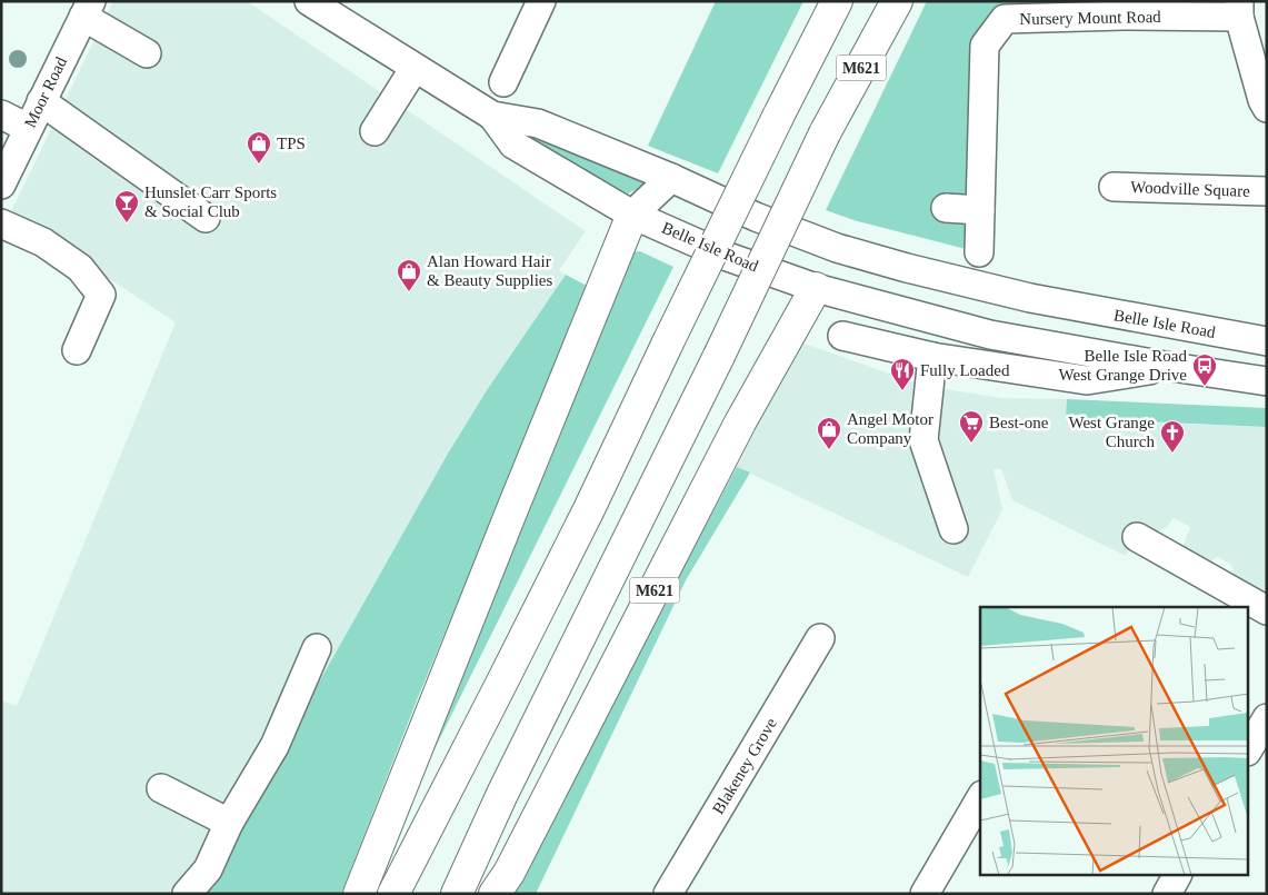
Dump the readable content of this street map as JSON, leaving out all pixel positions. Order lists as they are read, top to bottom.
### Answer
{
  "streets": {
    "highway": ["M621"],
    "street": [
      "Nursery Mount Road",
      "Moor Road",
      "Woodville Square",
      "Belle Isle Road",
      "Blakeney Grove"
    ]
  },
  "crossings": [
    ["M621", "Belle Isle Road"]
  ],
  "places": {
    "shop": ["TPS", "Alan Howard Hair & Beauty Supplies", "Angel Motor Company"],
    "bar": ["Hunslet Carr Sports & Social Club"],
    "bus stop": ["Belle Isle Road West Grange Drive"],
    "restaurant": ["Fully Loaded"],
    "supermarket": ["Best-one"],
    "church": ["West Grange Church"]
  }
}
